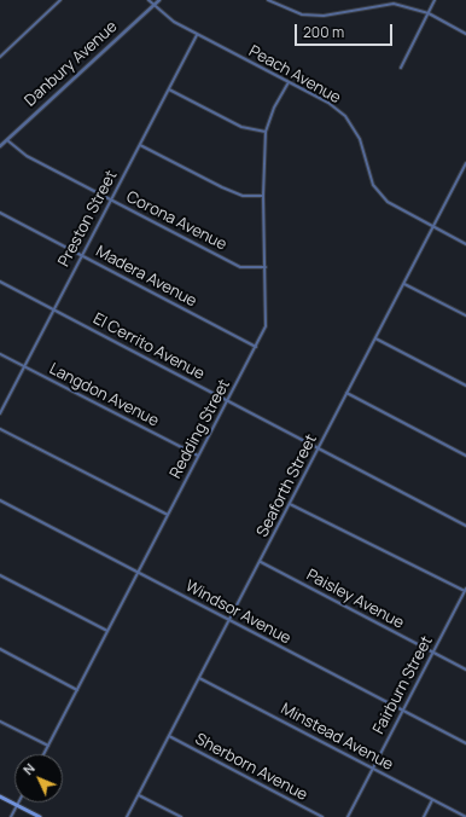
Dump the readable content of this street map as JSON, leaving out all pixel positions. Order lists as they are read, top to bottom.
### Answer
{
  "streets": {
    "street": [
      "Danbury Avenue",
      "Peach Avenue",
      "Preston Street",
      "Corona Avenue",
      "Madera Avenue",
      "El Cerrito Avenue",
      "Langdon Avenue",
      "Redding Street",
      "Seaforth Street",
      "Paisley Avenue",
      "Windsor Avenue",
      "Fairburn Street",
      "Minstead Avenue",
      "Sherborn Avenue"
    ]
  },
  "crossings": [
    ["Danbury Avenue", "Peach Avenue"],
    ["Danbury Avenue", "Corona Avenue"],
    ["Peach Avenue", "Preston Street"],
    ["Peach Avenue", "Redding Street"],
    ["Peach Avenue", "Seaforth Street"],
    ["Preston Street", "Corona Avenue"],
    ["Preston Street", "Madera Avenue"],
    ["Preston Street", "El Cerrito Avenue"],
    ["Preston Street", "Langdon Avenue"],
    ["Corona Avenue", "Redding Street"],
    ["Madera Avenue", "Redding Street"],
    ["El Cerrito Avenue", "Redding Street"],
    ["El Cerrito Avenue", "Seaforth Street"],
    ["Langdon Avenue", "Redding Street"],
    ["Redding Street", "Windsor Avenue"],
    ["Seaforth Street", "Paisley Avenue"],
    ["Seaforth Street", "Windsor Avenue"],
    ["Seaforth Street", "Minstead Avenue"],
    ["Seaforth Street", "Sherborn Avenue"],
    ["Paisley Avenue", "Fairburn Street"],
    ["Windsor Avenue", "Fairburn Street"],
    ["Fairburn Street", "Minstead Avenue"]
  ],
  "scale_bar": "200 m",
  "north": "top left"
}
